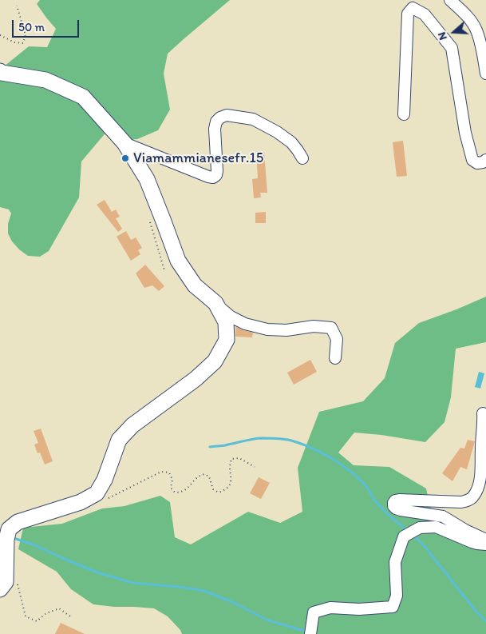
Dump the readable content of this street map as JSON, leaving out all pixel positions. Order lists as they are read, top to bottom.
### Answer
{
  "places": ["Viamammianesefr.15"],
  "scale_bar": "50 m",
  "north": "left"
}
